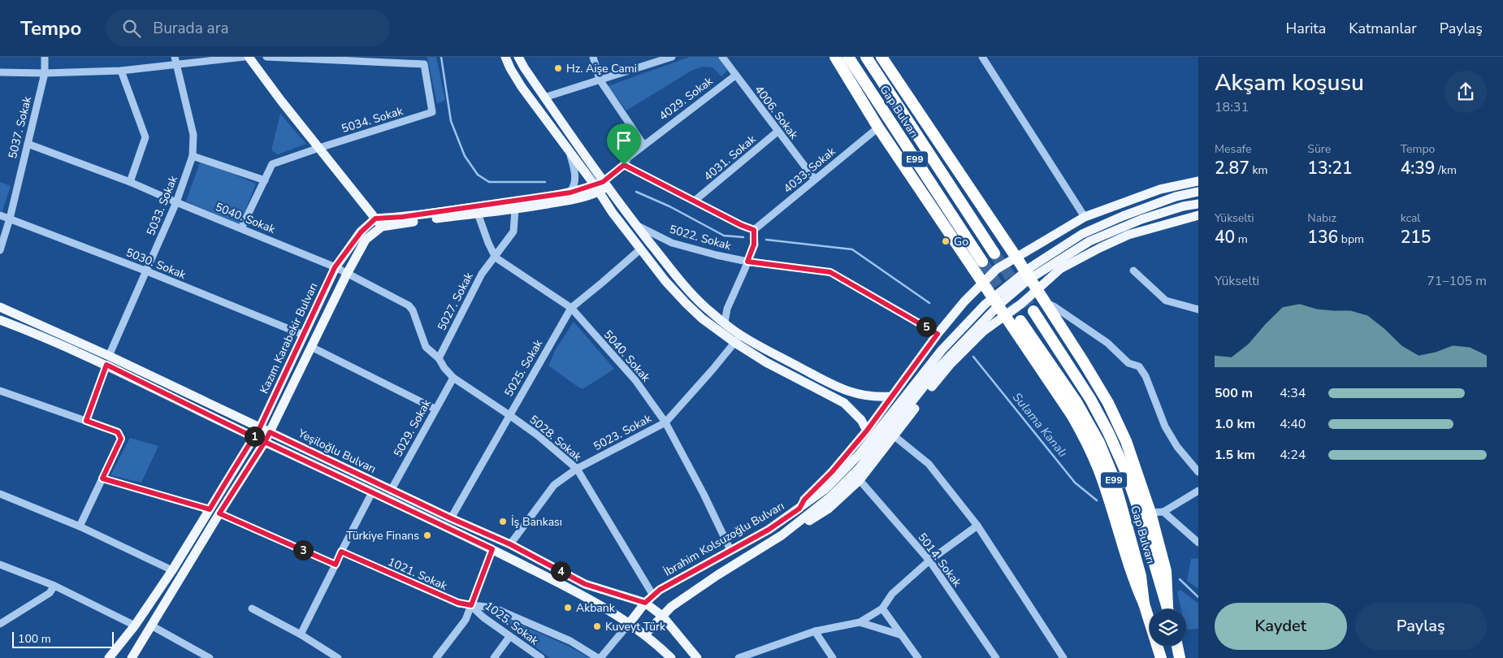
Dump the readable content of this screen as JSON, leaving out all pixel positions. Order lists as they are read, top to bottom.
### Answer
{
  "streets": {
    "highway": ["Gap Bulvarı", "E99"],
    "main road": ["Kazım Karabekir Bulvarı", "Yeşiloğlu Bulvarı", "İbrahim Kolsuzoğlu Bulvarı"],
    "street": [
      "4029. Sokak",
      "4006. Sokak",
      "5034. Sokak",
      "5037. Sokak",
      "4031. Sokak",
      "4033. Sokak",
      "5033. Sokak",
      "5040. Sokak",
      "5022. Sokak",
      "5030. Sokak",
      "5027. Sokak",
      "5025. Sokak",
      "5029. Sokak",
      "5023. Sokak",
      "5028. Sokak",
      "5014. Sokak",
      "1021. Sokak",
      "1025. Sokak"
    ]
  },
  "crossings": [
    ["4029. Sokak", "4006. Sokak"],
    ["4006. Sokak", "4031. Sokak"],
    ["4006. Sokak", "4033. Sokak"],
    ["5034. Sokak", "5040. Sokak"],
    ["5037. Sokak", "5040. Sokak"],
    ["5037. Sokak", "5030. Sokak"],
    ["5033. Sokak", "5040. Sokak"],
    ["5033. Sokak", "5030. Sokak"],
    ["5033. Sokak", "Yeşiloğlu Bulvarı"],
    ["5040. Sokak", "5027. Sokak"],
    ["5040. Sokak", "Kazım Karabekir Bulvarı"],
    ["5040. Sokak", "5025. Sokak"],
    ["5040. Sokak", "5023. Sokak"],
    ["5040. Sokak", "5028. Sokak"],
    ["5040. Sokak", "İbrahim Kolsuzoğlu Bulvarı"],
    ["5030. Sokak", "Kazım Karabekir Bulvarı"],
    ["5027. Sokak", "5028. Sokak"],
    ["Kazım Karabekir Bulvarı", "Yeşiloğlu Bulvarı"],
    ["5025. Sokak", "5028. Sokak"],
    ["5025. Sokak", "Yeşiloğlu Bulvarı"],
    ["5029. Sokak", "5028. Sokak"],
    ["5029. Sokak", "Yeşiloğlu Bulvarı"],
    ["5023. Sokak", "5028. Sokak"],
    ["5023. Sokak", "Yeşiloğlu Bulvarı"],
    ["5028. Sokak", "İbrahim Kolsuzoğlu Bulvarı"],
    ["Yeşiloğlu Bulvarı", "İbrahim Kolsuzoğlu Bulvarı"],
    ["1021. Sokak", "1025. Sokak"]
  ],
  "water": ["Sulama Kanalı"],
  "places": [
    "Hz. Aişe Cami",
    "Go",
    "İş Bankası",
    "Türkiye Finans",
    "Akbank",
    "Kuveyt Türk"
  ],
  "scale_bar": "100 m",
  "page": {
    "header": "Tempo",
    "search": "Burada ara",
    "nav": ["Harita", "Katmanlar", "Paylaş"],
    "heading": ["Akşam koşusu", "18:31"],
    "stats": [
      ["Mesafe", "2.87 km"],
      ["Süre", "13:21"],
      ["Tempo", "4:39 /km"],
      ["Yükselti", "40 m"],
      ["Nabız", "136 bpm"],
      ["kcal", "215"]
    ],
    "chart": ["Yükselti", "71–105 m"],
    "pins": [
      "5",
      "1",
      "3",
      "4"
    ],
    "list": [
      {
        "name": "500 m",
        "note": "4:34"
      },
      {
        "name": "1.0 km",
        "note": "4:40"
      },
      {
        "name": "1.5 km",
        "note": "4:24"
      }
    ],
    "buttons": ["Kaydet", "Paylaş"],
    "scale": "100 m"
  }
}
